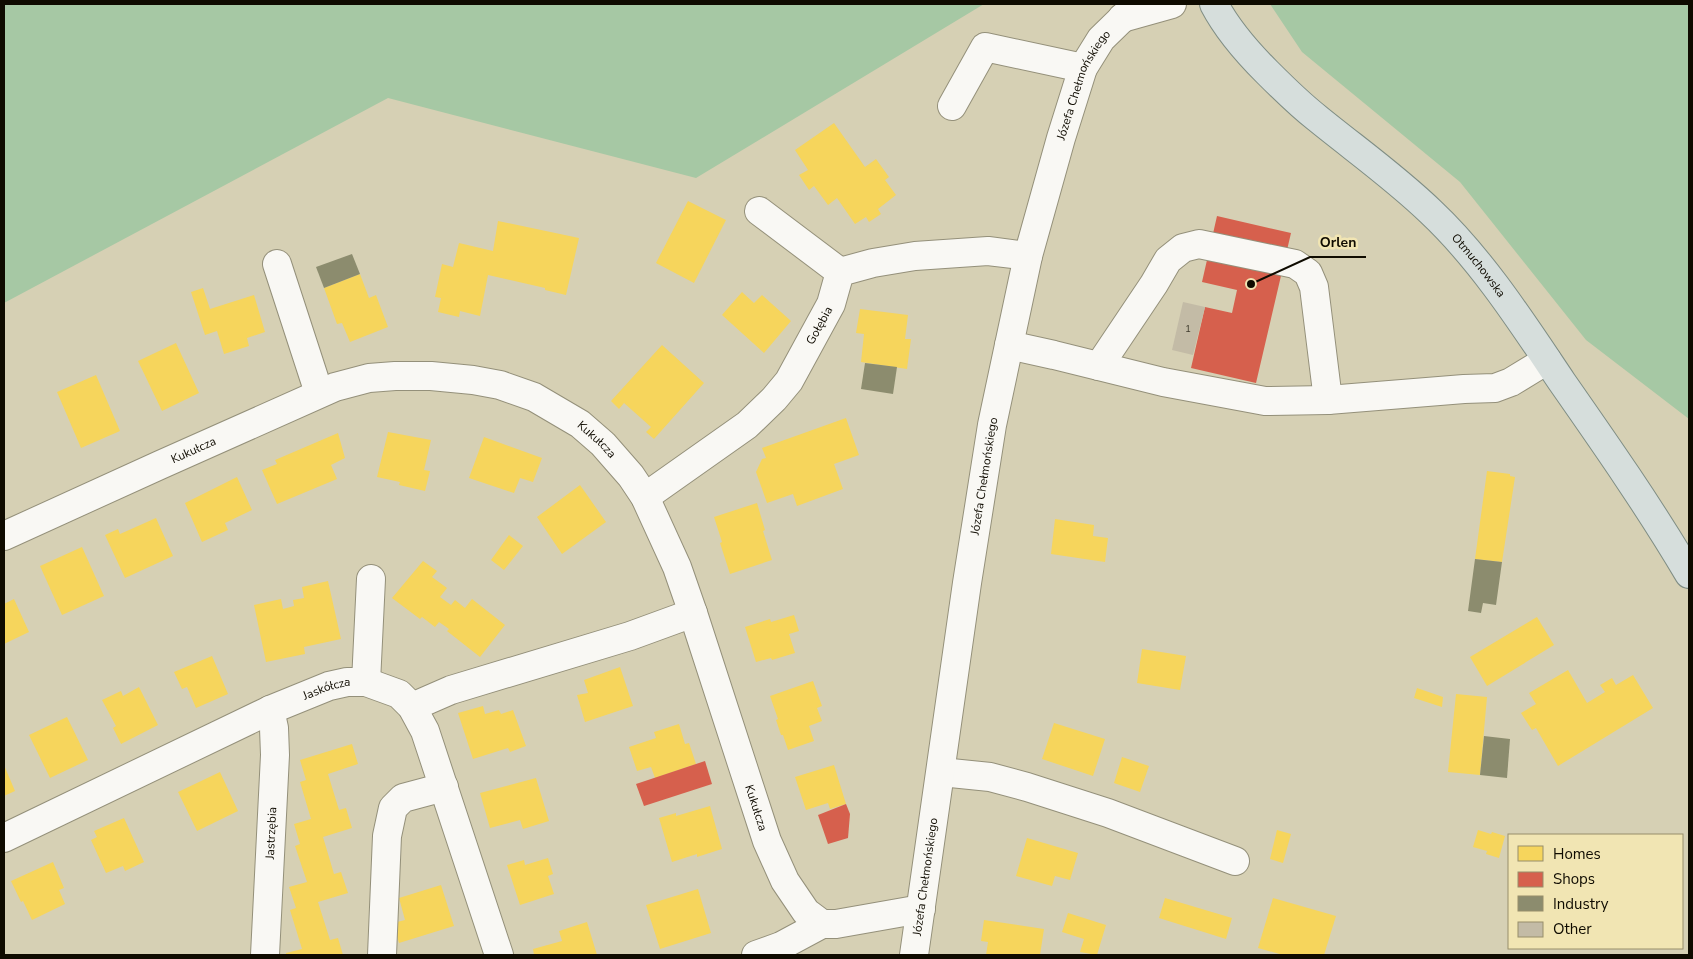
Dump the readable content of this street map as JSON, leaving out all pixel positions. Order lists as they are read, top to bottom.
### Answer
{
  "streets": {
    "main road": ["Otmuchowska"],
    "street": [
      "Józefa Chełmońskiego",
      "Gołębia",
      "Kukułcza",
      "Jaskółcza",
      "Jastrzębia"
    ]
  },
  "crossings": [
    ["Gołębia", "Kukułcza"],
    ["Jaskółcza", "Jastrzębia"]
  ],
  "places": ["Orlen"],
  "house_numbers": ["1"],
  "legend": [
    "Homes",
    "Shops",
    "Industry",
    "Other"
  ]
}
